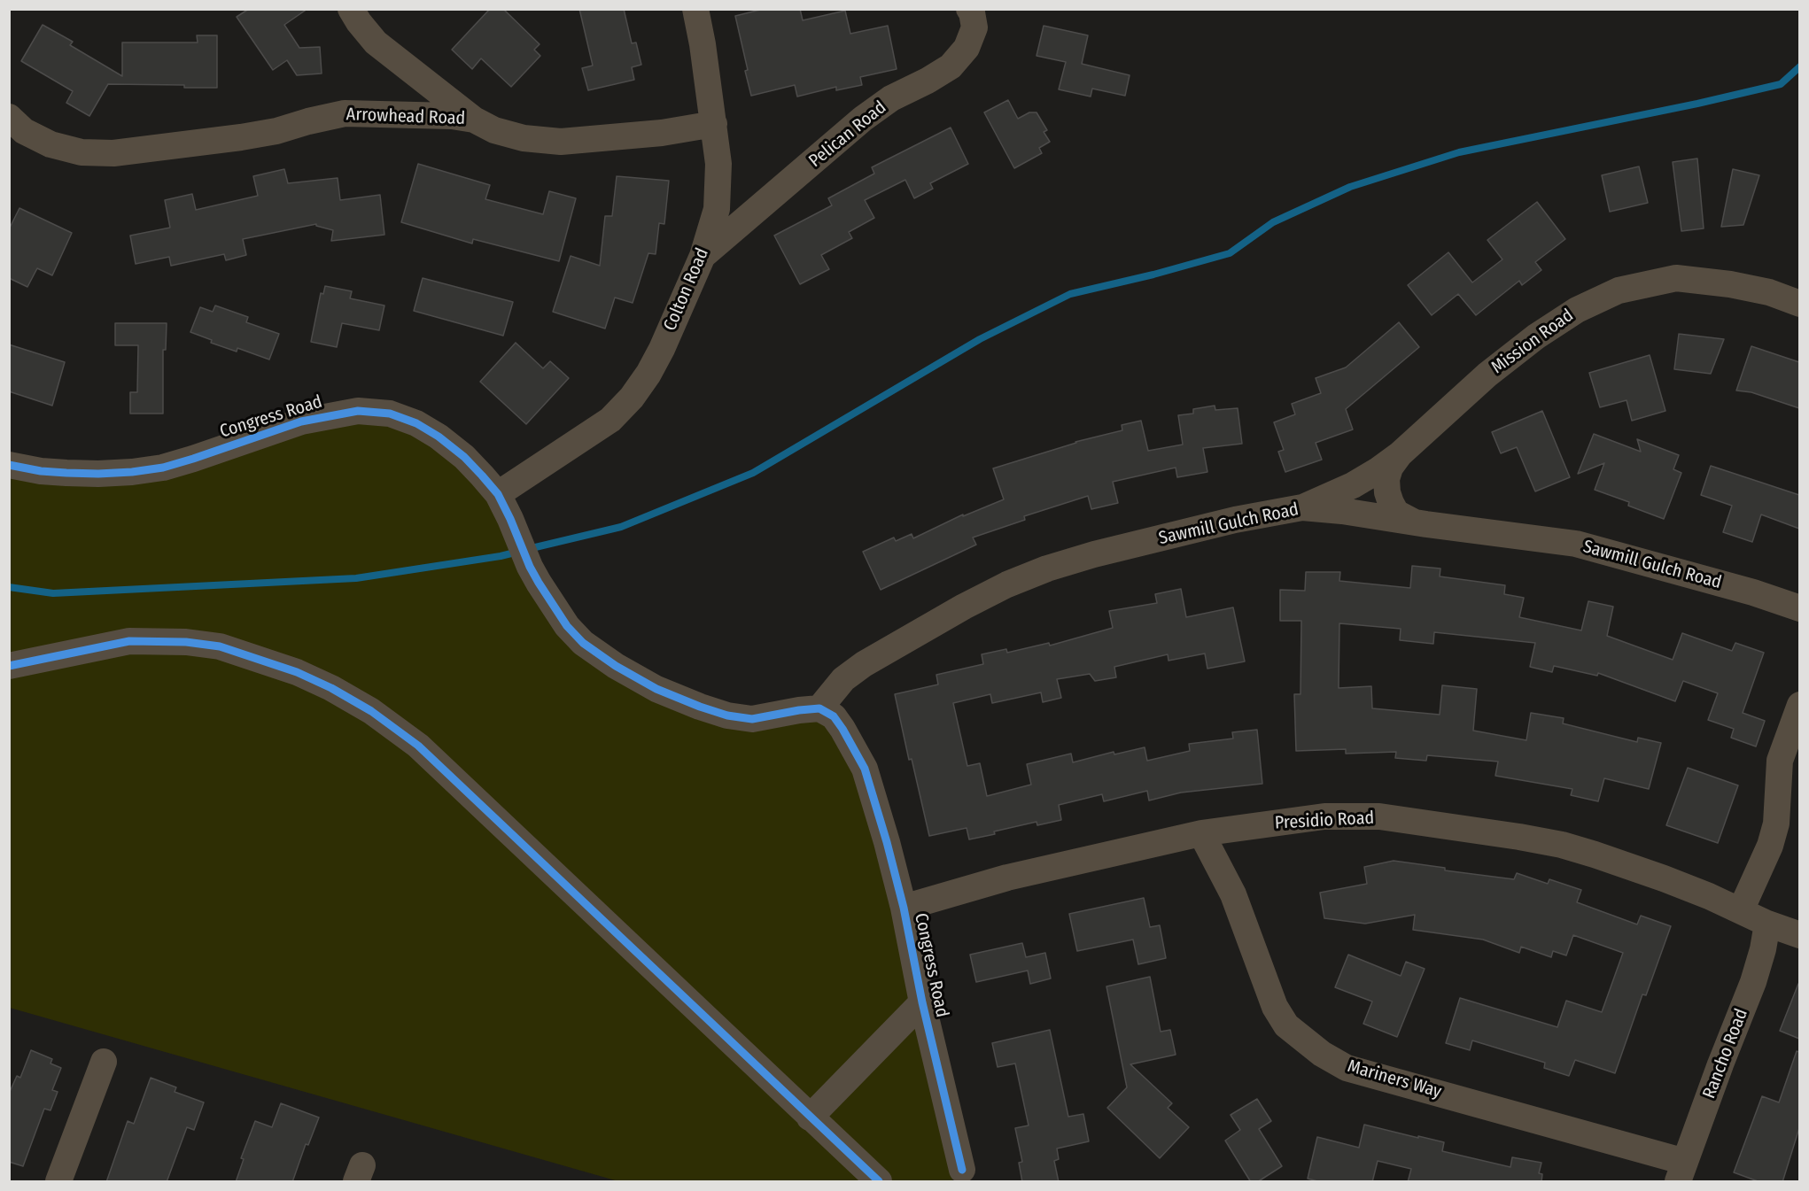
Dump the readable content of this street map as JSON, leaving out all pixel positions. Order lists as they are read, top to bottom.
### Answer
{
  "streets": {
    "street": [
      "Arrowhead Road",
      "Pelican Road",
      "Colton Road",
      "Mission Road",
      "Congress Road",
      "Sawmill Gulch Road",
      "Presidio Road",
      "Rancho Road",
      "Mariners Way"
    ]
  },
  "crossings": [
    ["Arrowhead Road", "Colton Road"],
    ["Pelican Road", "Colton Road"],
    ["Colton Road", "Congress Road"],
    ["Mission Road", "Sawmill Gulch Road"],
    ["Congress Road", "Sawmill Gulch Road"],
    ["Congress Road", "Presidio Road"],
    ["Presidio Road", "Rancho Road"],
    ["Presidio Road", "Mariners Way"],
    ["Rancho Road", "Mariners Way"]
  ]
}
